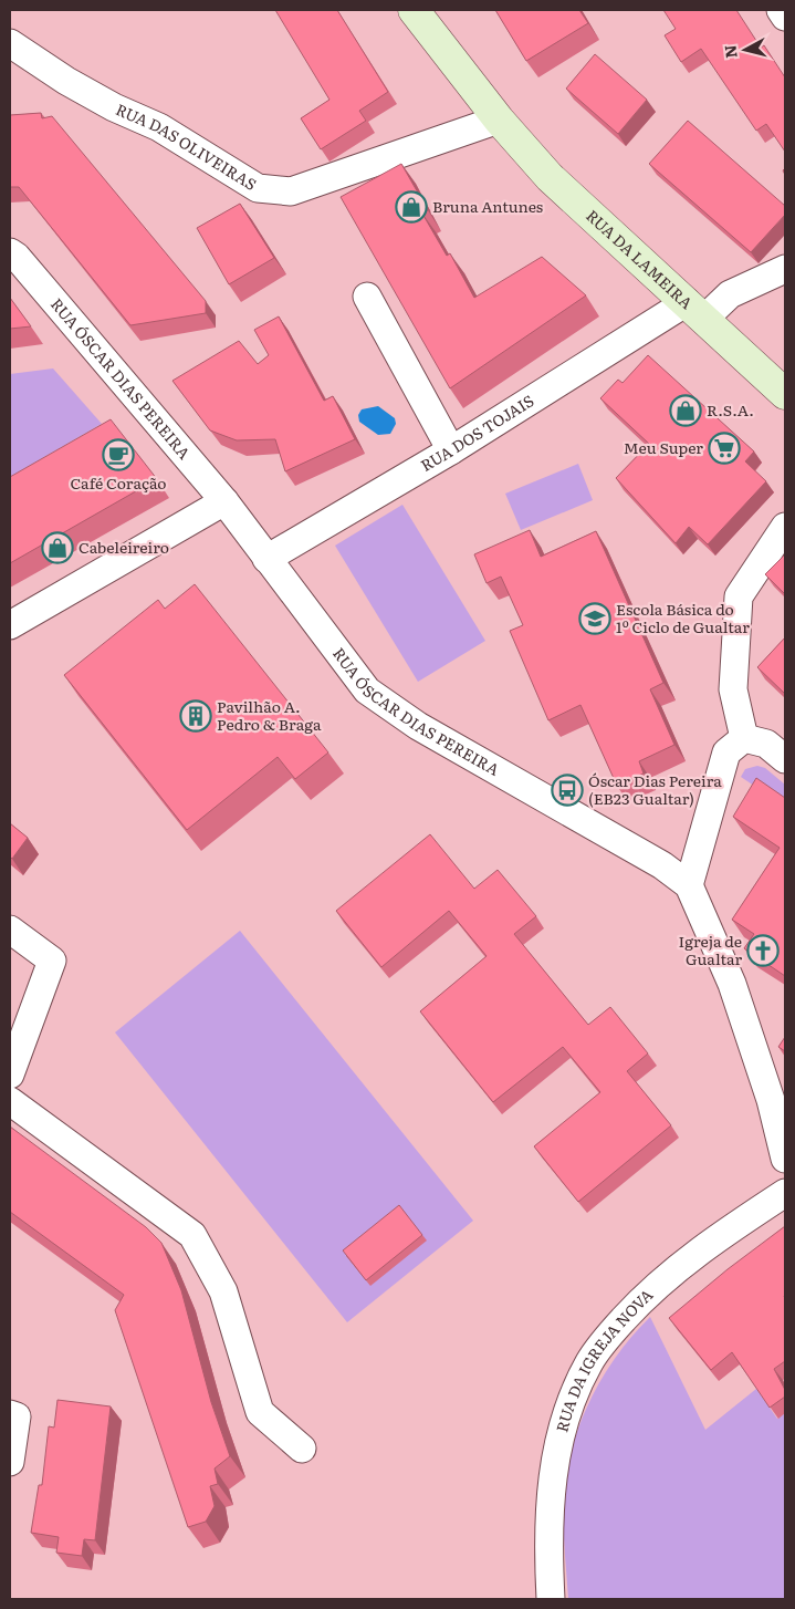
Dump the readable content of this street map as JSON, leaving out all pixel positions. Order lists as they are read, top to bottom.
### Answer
{
  "streets": {
    "main road": ["RUA DA LAMEIRA"],
    "street": [
      "RUA DAS OLIVEIRAS",
      "RUA ÓSCAR DIAS PEREIRA",
      "RUA DOS TOJAIS",
      "RUA DA IGREJA NOVA"
    ]
  },
  "crossings": [
    ["RUA DAS OLIVEIRAS", "RUA DA LAMEIRA"],
    ["RUA DA LAMEIRA", "RUA DOS TOJAIS"],
    ["RUA ÓSCAR DIAS PEREIRA", "RUA DOS TOJAIS"]
  ],
  "places": {
    "shop": ["Bruna Antunes", "R.S.A.", "Cabeleireiro"],
    "supermarket": ["Meu Super"],
    "cafe": ["Café Coração"],
    "school or university": ["Escola Básica do 1º Ciclo de Gualtar"],
    "building": ["Pavilhão A. Pedro & Braga"],
    "bus stop": ["Óscar Dias Pereira (EB23 Gualtar)"],
    "church": ["Igreja de Gualtar"]
  },
  "north": "left"
}
